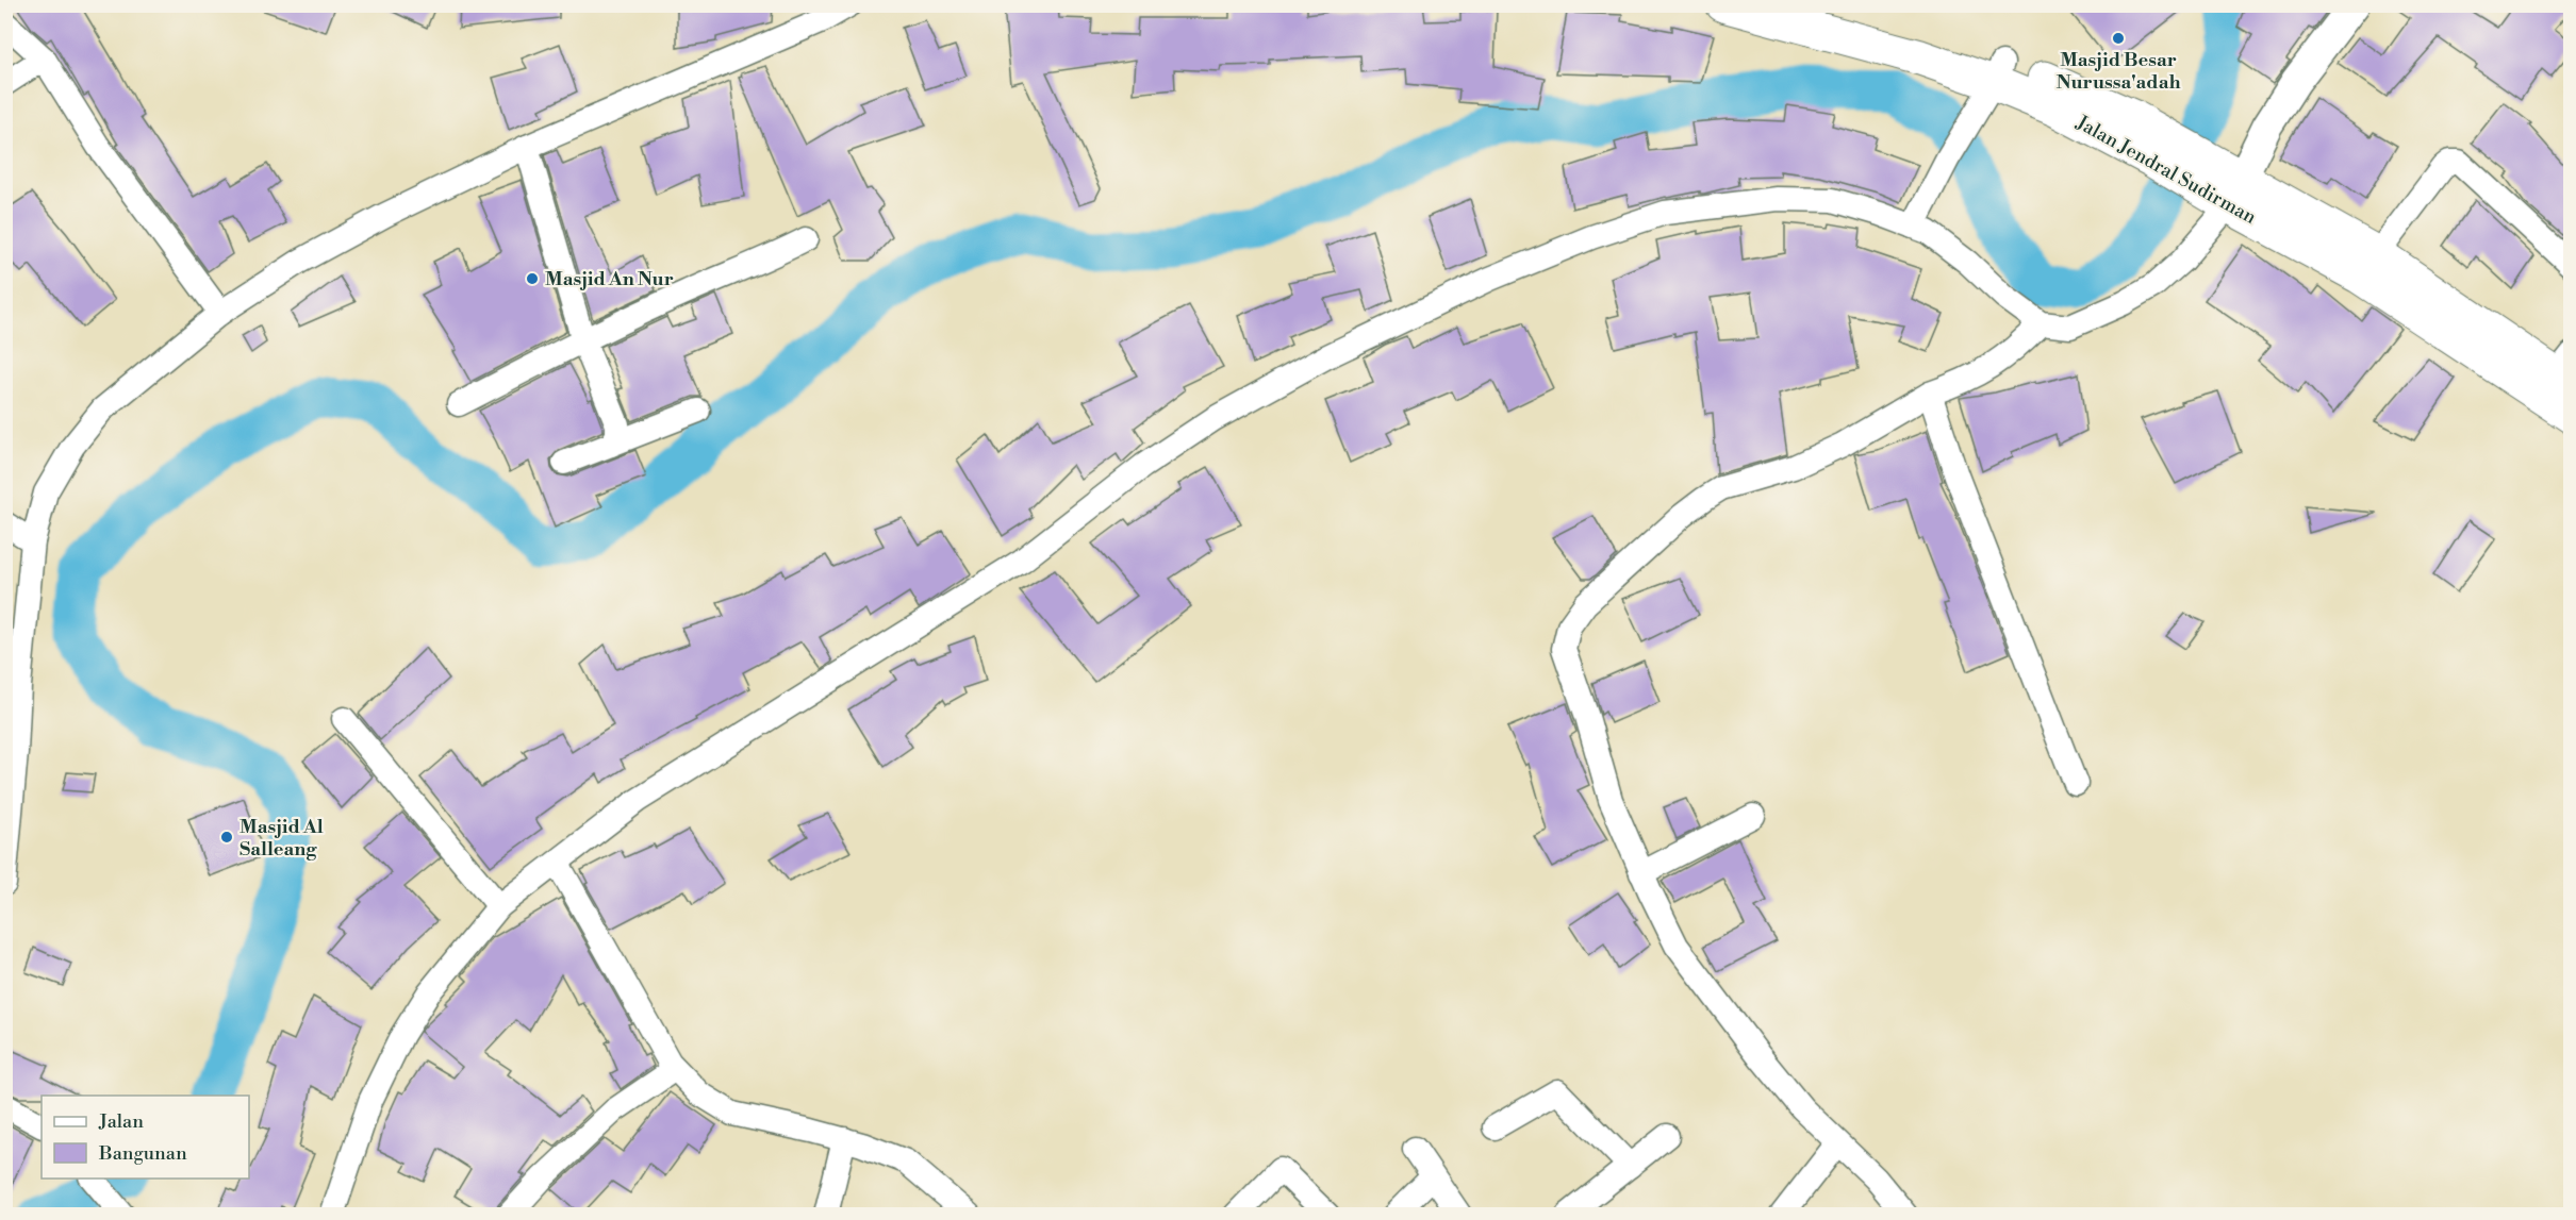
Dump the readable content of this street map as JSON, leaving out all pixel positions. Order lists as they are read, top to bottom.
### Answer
{
  "streets": {
    "highway": ["Jalan Jendral Sudirman"]
  },
  "places": ["Masjid Besar Nurussa'adah", "Masjid An Nur", "Masjid Al Salleang"],
  "legend": ["Jalan", "Bangunan"]
}
